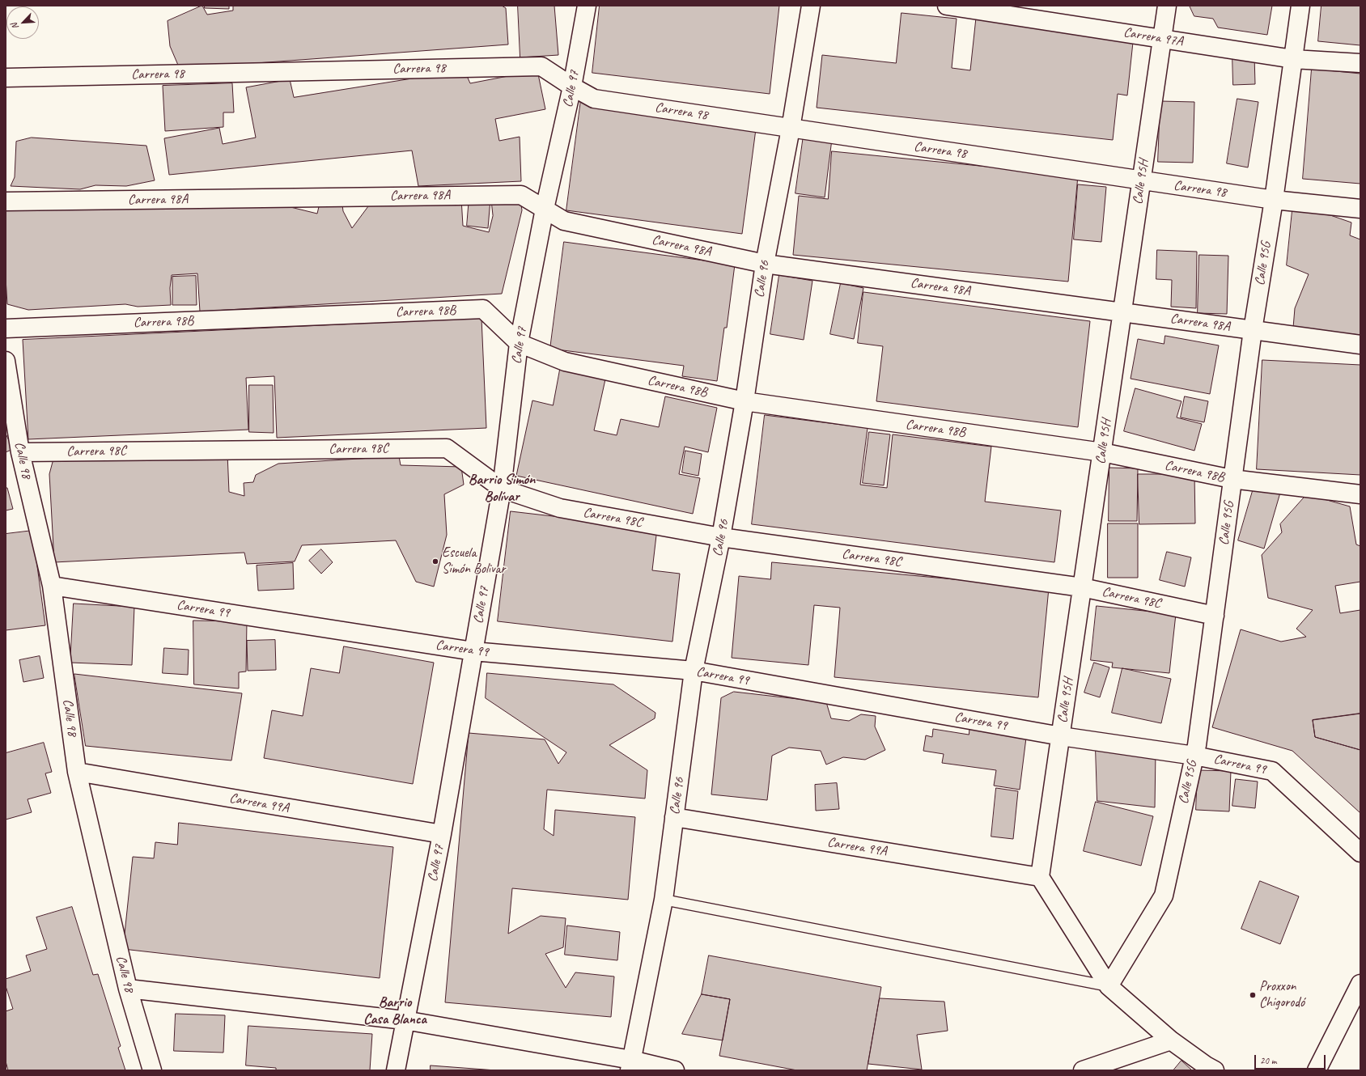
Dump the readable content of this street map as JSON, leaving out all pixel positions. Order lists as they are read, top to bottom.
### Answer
{
  "streets": {
    "main road": [
      "Carrera 97A",
      "Carrera 98",
      "Calle 97",
      "Calle 95H",
      "Carrera 98A",
      "Calle 95G",
      "Calle 96",
      "Carrera 98B",
      "Carrera 98C",
      "Calle 98",
      "Carrera 99",
      "Carrera 99A"
    ]
  },
  "crossings": [
    ["Carrera 97A", "Calle 95H"],
    ["Carrera 97A", "Calle 95G"],
    ["Carrera 98", "Calle 97"],
    ["Carrera 98", "Calle 95H"],
    ["Carrera 98", "Calle 95G"],
    ["Carrera 98", "Calle 96"],
    ["Calle 97", "Carrera 98A"],
    ["Calle 97", "Carrera 98B"],
    ["Calle 97", "Carrera 98C"],
    ["Calle 97", "Carrera 99"],
    ["Calle 97", "Carrera 99A"],
    ["Calle 95H", "Carrera 98A"],
    ["Calle 95H", "Carrera 98B"],
    ["Calle 95H", "Carrera 98C"],
    ["Calle 95H", "Carrera 99"],
    ["Calle 95H", "Carrera 99A"],
    ["Carrera 98A", "Calle 95G"],
    ["Carrera 98A", "Calle 96"],
    ["Calle 95G", "Carrera 98B"],
    ["Calle 95G", "Carrera 98C"],
    ["Calle 95G", "Carrera 99"],
    ["Calle 96", "Carrera 98B"],
    ["Calle 96", "Carrera 98C"],
    ["Calle 96", "Carrera 99"],
    ["Calle 96", "Carrera 99A"],
    ["Carrera 98C", "Calle 98"],
    ["Calle 98", "Carrera 99"],
    ["Calle 98", "Carrera 99A"]
  ],
  "districts": ["Barrio Simón Bolívar", "Barrio Casa Blanca"],
  "places": ["Escuela Simón Bolivar", "Proxxon Chigorodó"],
  "scale_bar": "20 m",
  "north": "bottom left"
}
